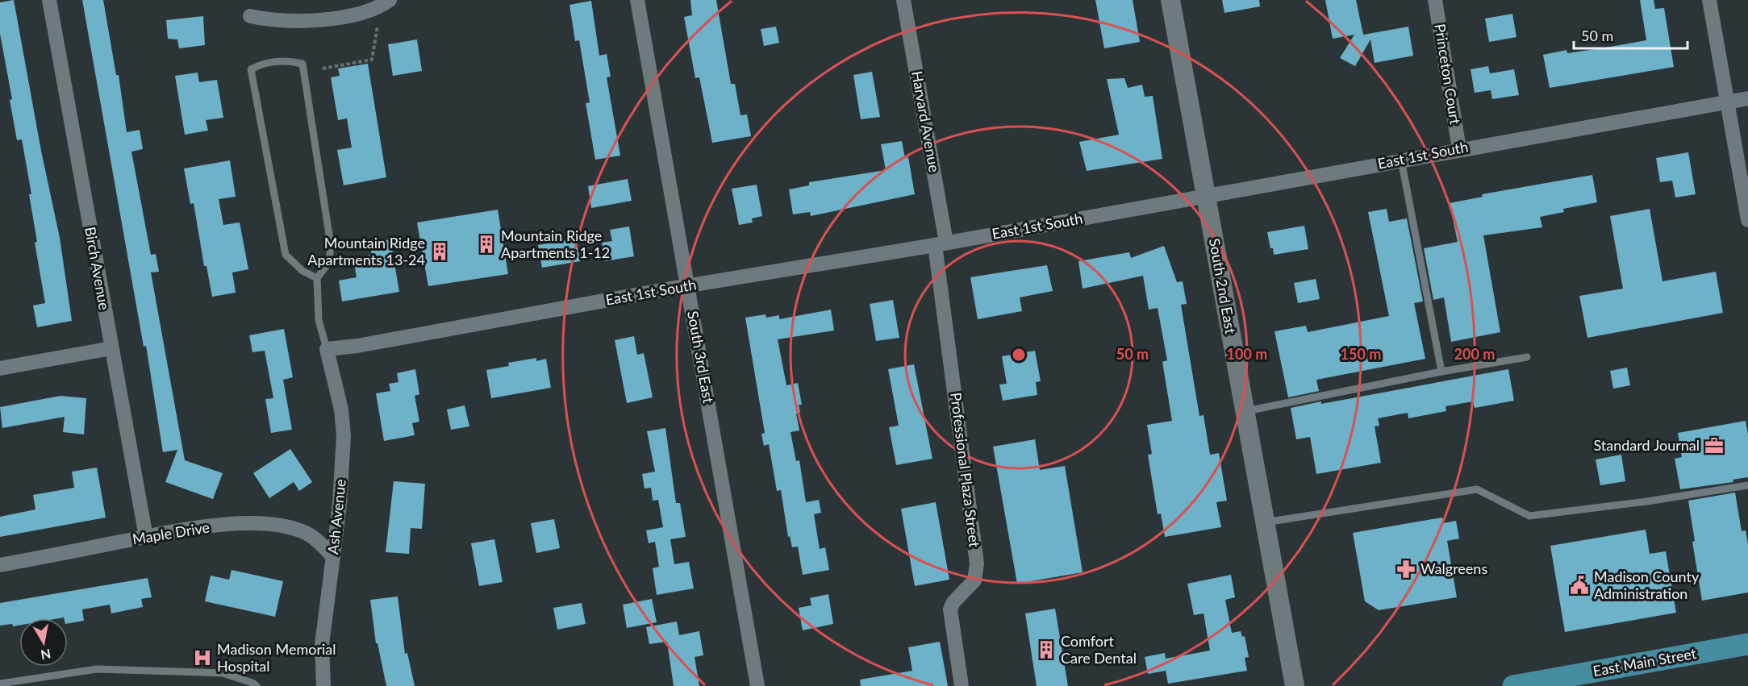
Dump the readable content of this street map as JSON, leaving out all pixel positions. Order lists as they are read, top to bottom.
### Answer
{
  "streets": {
    "main road": ["South 2nd East", "East Main Street"],
    "street": [
      "Princeton Court",
      "Harvard Avenue",
      "East 1st South",
      "Birch Avenue",
      "South 3rd East",
      "Professional Plaza Street",
      "Ash Avenue",
      "Maple Drive"
    ]
  },
  "crossings": [
    ["Princeton Court", "East 1st South"],
    ["Harvard Avenue", "East 1st South"],
    ["Harvard Avenue", "Professional Plaza Street"],
    ["East 1st South", "South 2nd East"],
    ["East 1st South", "South 3rd East"],
    ["East 1st South", "Professional Plaza Street"],
    ["East 1st South", "Ash Avenue"],
    ["Birch Avenue", "Maple Drive"],
    ["Ash Avenue", "Maple Drive"]
  ],
  "places": {
    "building": ["Mountain Ridge Apartments 1-12", "Mountain Ridge Apartments 13-24", "Comfort Care Dental"],
    "office": ["Standard Journal"],
    "pharmacy": ["Walgreens"],
    "public building": ["Madison County Administration"],
    "hospital": ["Madison Memorial Hospital"]
  },
  "scale_bar": "50 m",
  "north": "bottom",
  "rings": [
    "50 m",
    "100 m",
    "150 m",
    "200 m"
  ]
}
